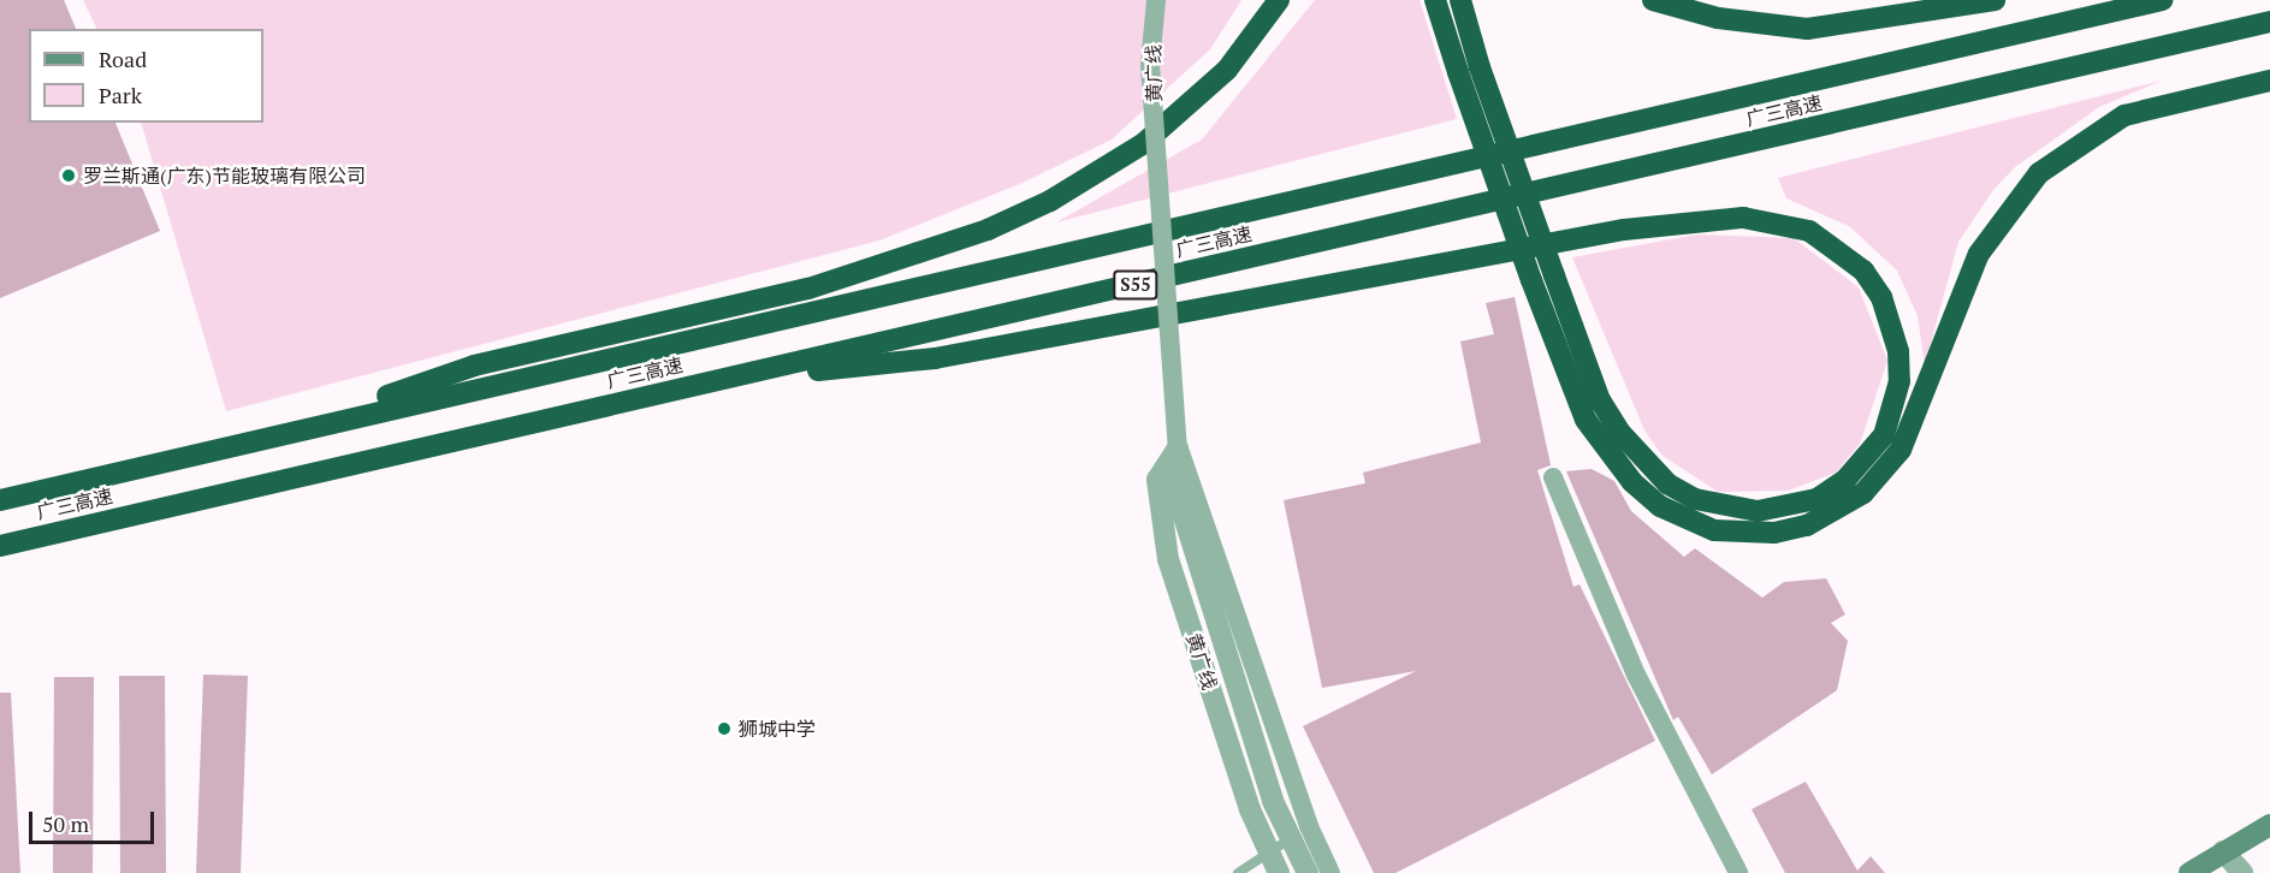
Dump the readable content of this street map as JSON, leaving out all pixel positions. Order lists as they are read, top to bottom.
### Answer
{
  "streets": {
    "highway": ["广三高速", "S55"],
    "street": ["黄广线"]
  },
  "places": ["罗兰斯通(广东)节能玻璃有限公司", "狮城中学"],
  "legend": ["Road", "Park"],
  "scale_bar": "50 m"
}
